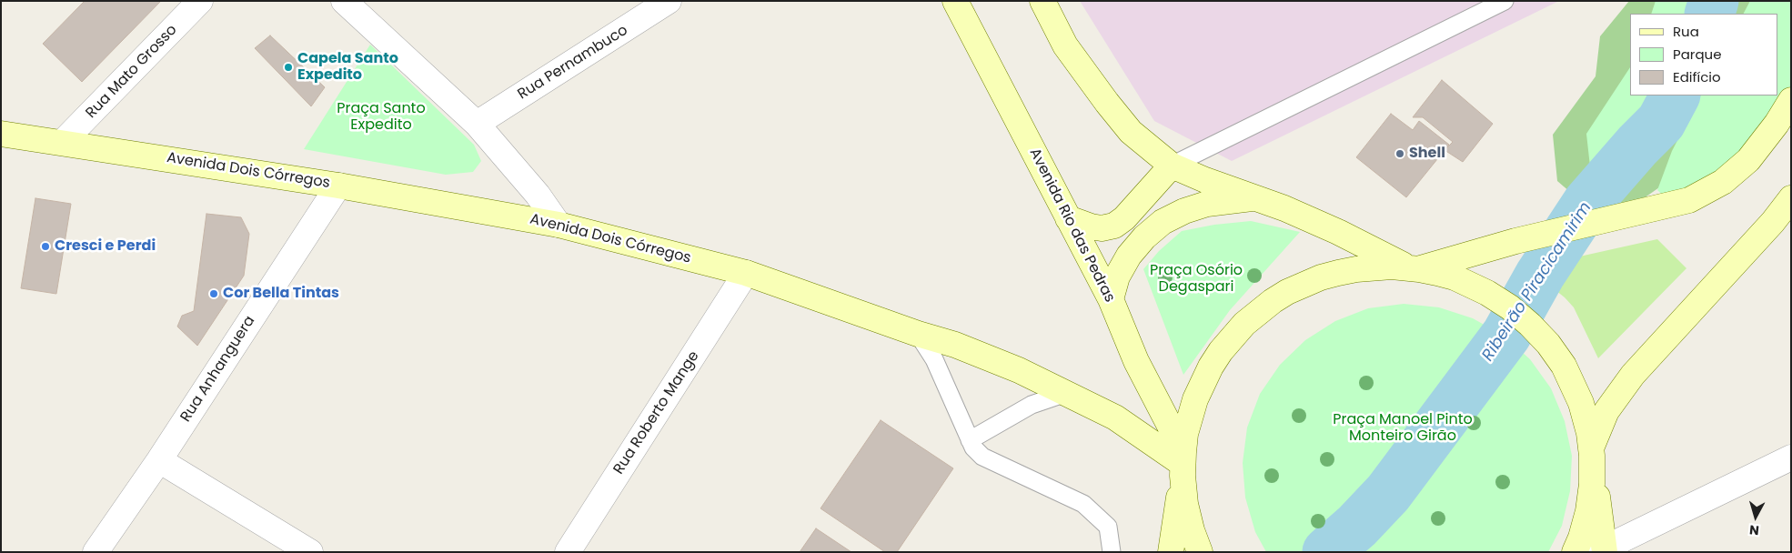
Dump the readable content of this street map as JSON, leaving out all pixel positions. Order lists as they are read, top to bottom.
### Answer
{
  "streets": {
    "main road": ["Avenida Dois Córregos", "Avenida Rio das Pedras"],
    "street": [
      "Rua Pernambuco",
      "Rua Mato Grosso",
      "Rua Anhanguera",
      "Rua Roberto Mange"
    ]
  },
  "crossings": [
    ["Rua Mato Grosso", "Avenida Dois Córregos"],
    ["Avenida Dois Córregos", "Avenida Rio das Pedras"],
    ["Avenida Dois Córregos", "Rua Anhanguera"],
    ["Avenida Dois Córregos", "Rua Roberto Mange"]
  ],
  "water": ["Ribeirão Piracicamirim"],
  "parks": ["Praça Santo Expedito", "Praça Osório Degaspari", "Praça Manoel Pinto Monteiro Girão"],
  "places": [
    "Capela Santo Expedito",
    "Shell",
    "Cresci e Perdi",
    "Cor Bella Tintas"
  ],
  "legend": ["Rua", "Parque", "Edifício"],
  "north": "bottom"
}
